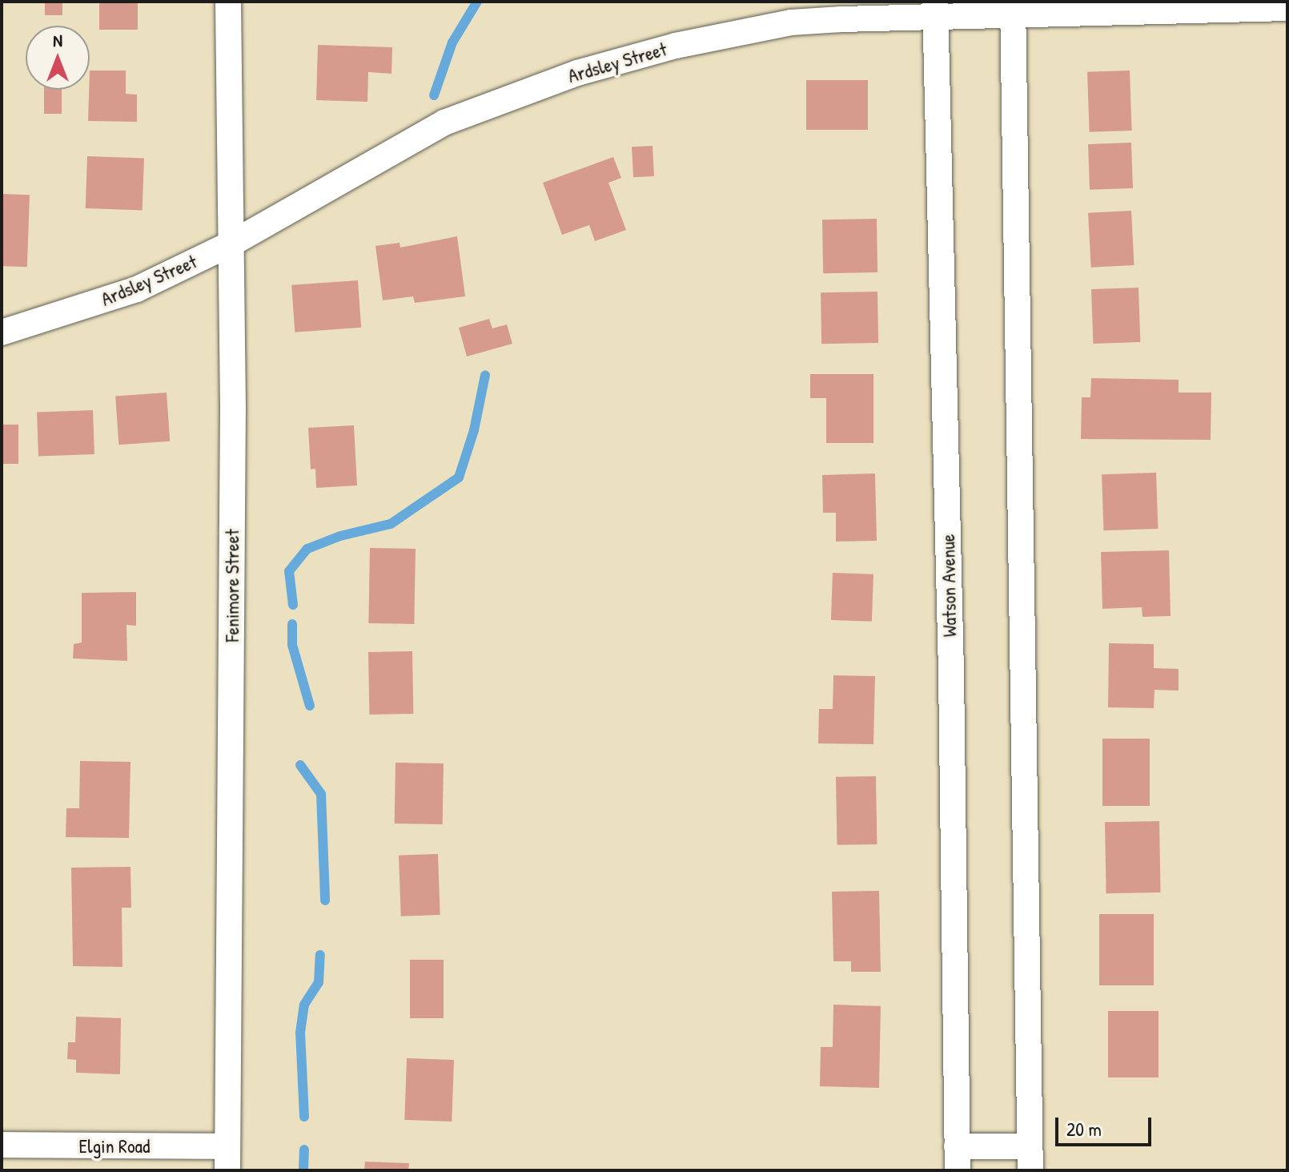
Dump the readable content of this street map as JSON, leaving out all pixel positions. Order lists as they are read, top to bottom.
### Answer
{
  "streets": {
    "street": [
      "Ardsley Street",
      "Fenimore Street",
      "Watson Avenue",
      "Elgin Road"
    ]
  },
  "crossings": [
    ["Ardsley Street", "Fenimore Street"],
    ["Ardsley Street", "Watson Avenue"],
    ["Fenimore Street", "Elgin Road"]
  ],
  "scale_bar": "20 m",
  "north": "top"
}
